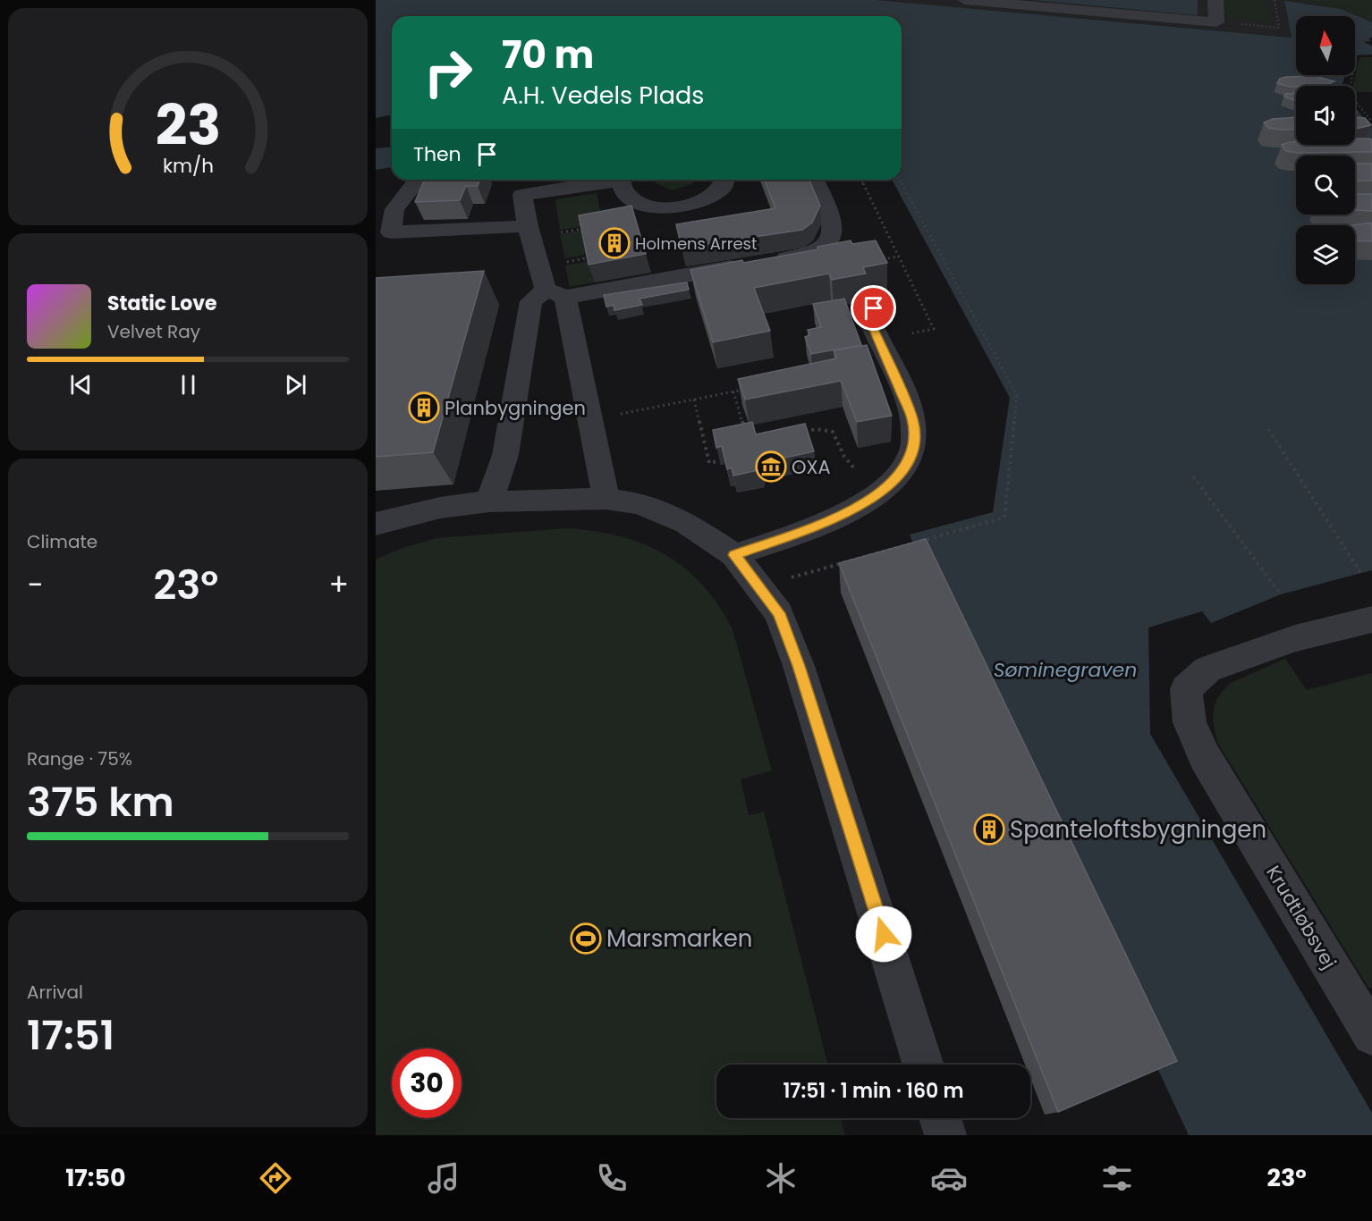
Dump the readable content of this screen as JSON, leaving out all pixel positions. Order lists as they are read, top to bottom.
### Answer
{
  "streets": {
    "street": ["Krudtløbsvej"]
  },
  "water": ["Søminegraven"],
  "places": {
    "building": ["Holmens Arrest", "Planbygningen", "Spanteloftsbygningen"],
    "museum": ["OXA"],
    "sports": ["Marsmarken"]
  },
  "north": "top",
  "page": {
    "turn": ["70 m", "A.H. Vedels Plads"],
    "then": "Then",
    "song": ["Static Love", "Velvet Ray"],
    "tile": [
      "Climate",
      ["Range · 75%", "375 km"],
      ["Arrival", "17:51"]
    ],
    "heat": ["−", "23°", "+"],
    "limit": "30",
    "trip": "17:51 · 1 min · 160 m",
    "tabs": ["17:50", "23°"],
    "gauge": ["23", "km/h"]
  }
}
